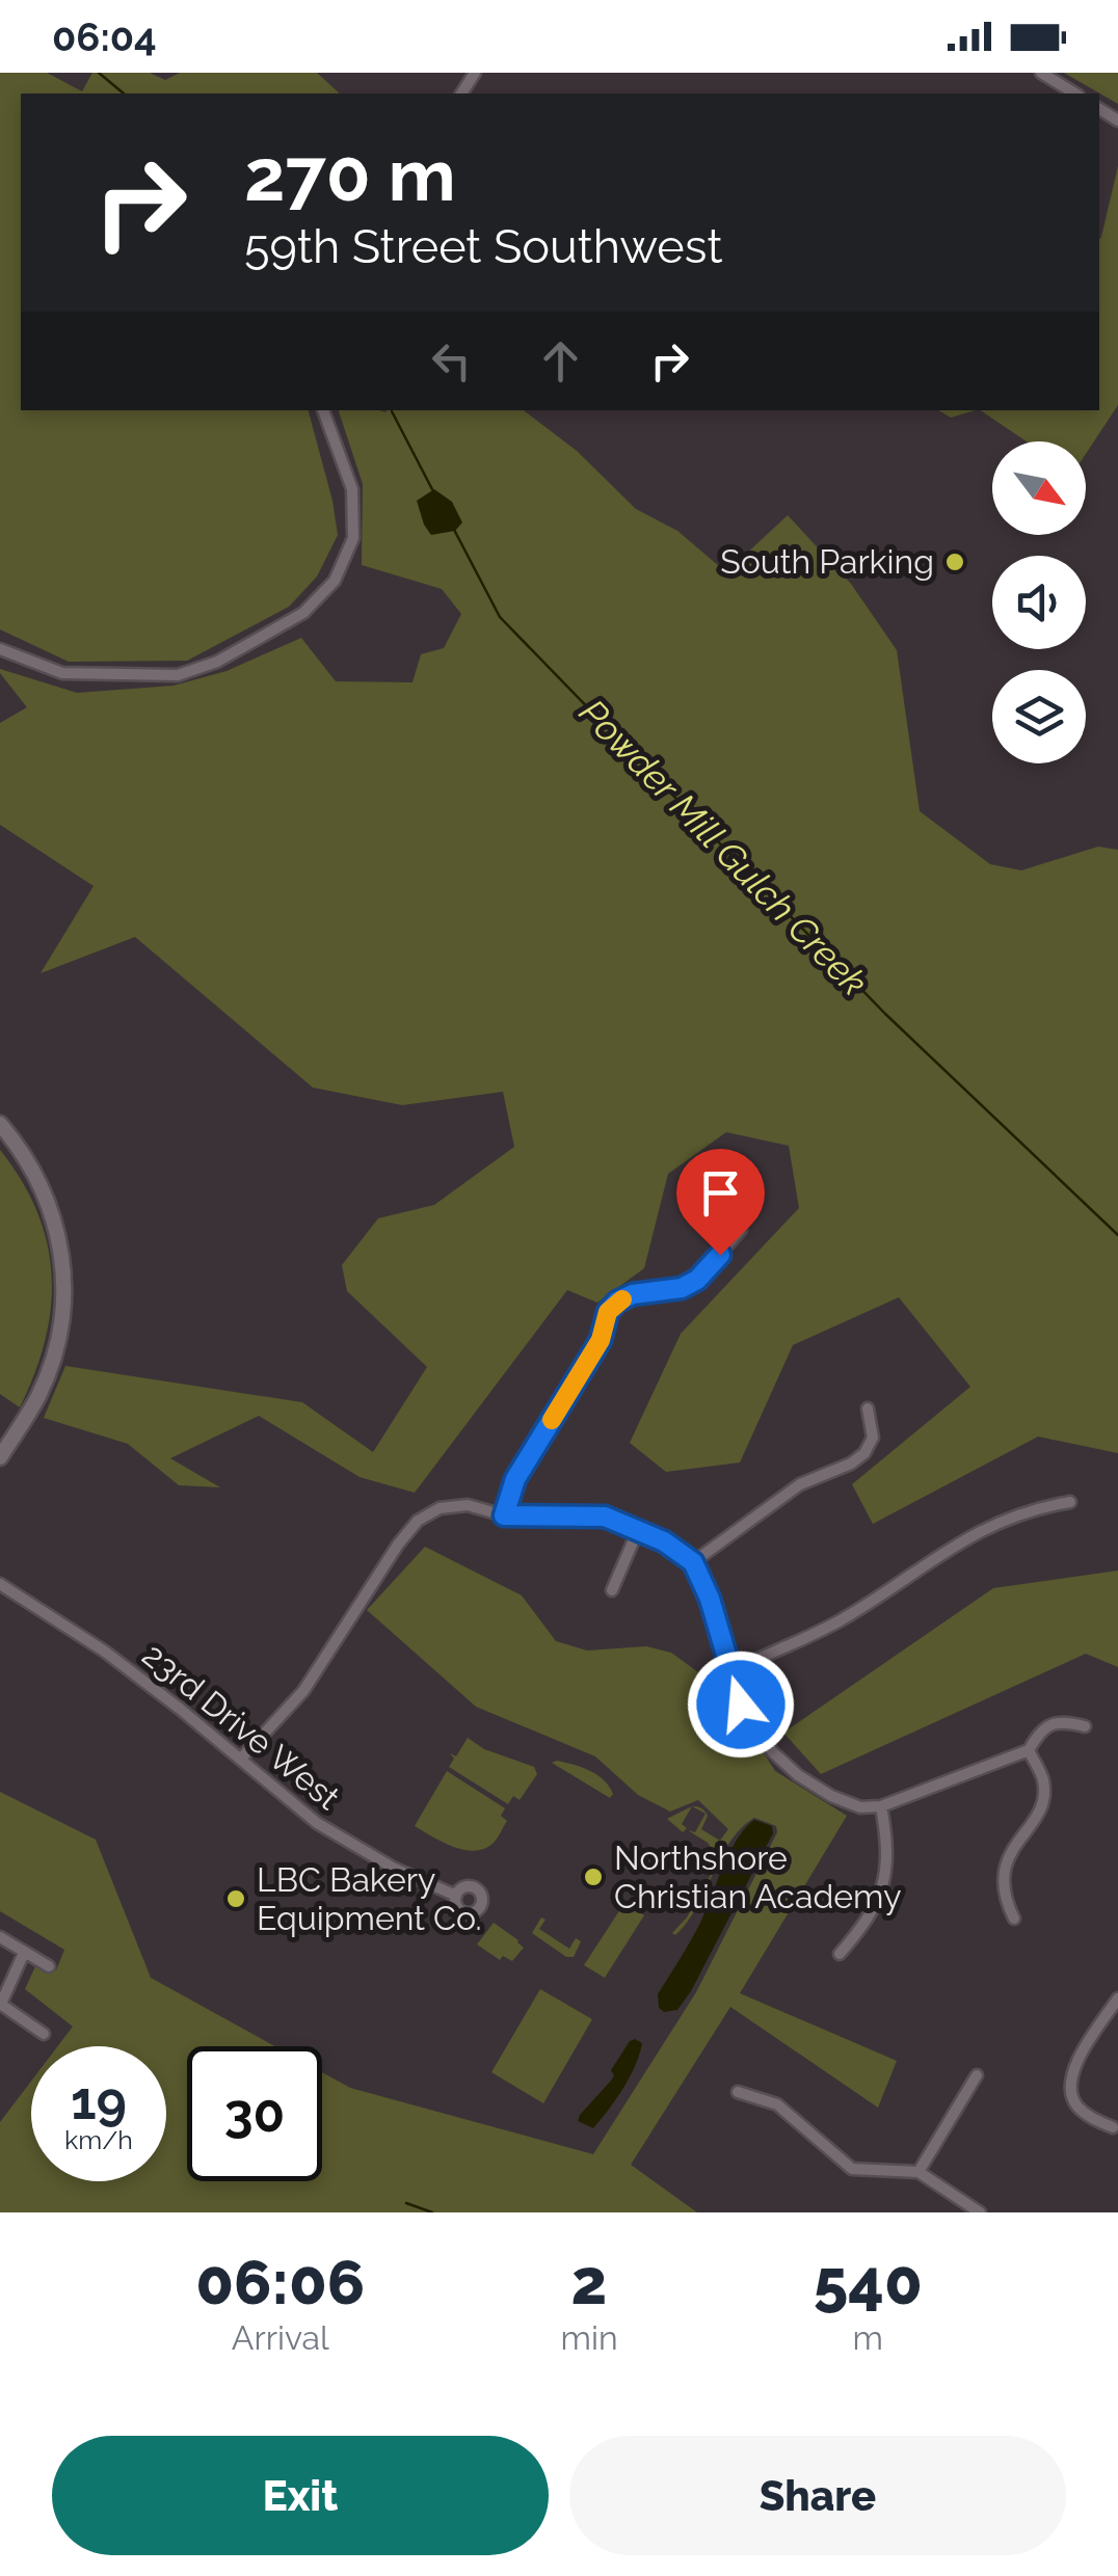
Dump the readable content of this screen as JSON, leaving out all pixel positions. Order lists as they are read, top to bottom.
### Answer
{
  "streets": {
    "street": ["23rd Drive West"]
  },
  "water": ["Powder Mill Gulch Creek"],
  "places": ["South Parking", "Northshore Christian Academy", "LBC Bakery Equipment Co."],
  "north": "bottom right",
  "page": {
    "status": "06:04",
    "turn": ["270 m", "59th Street Southwest"],
    "speed": "19 km/h",
    "limit": "30",
    "eta": [
      "06:06",
      "Arrival",
      "2",
      "min",
      "540",
      "m"
    ],
    "buttons": ["Exit", "Share"]
  }
}
